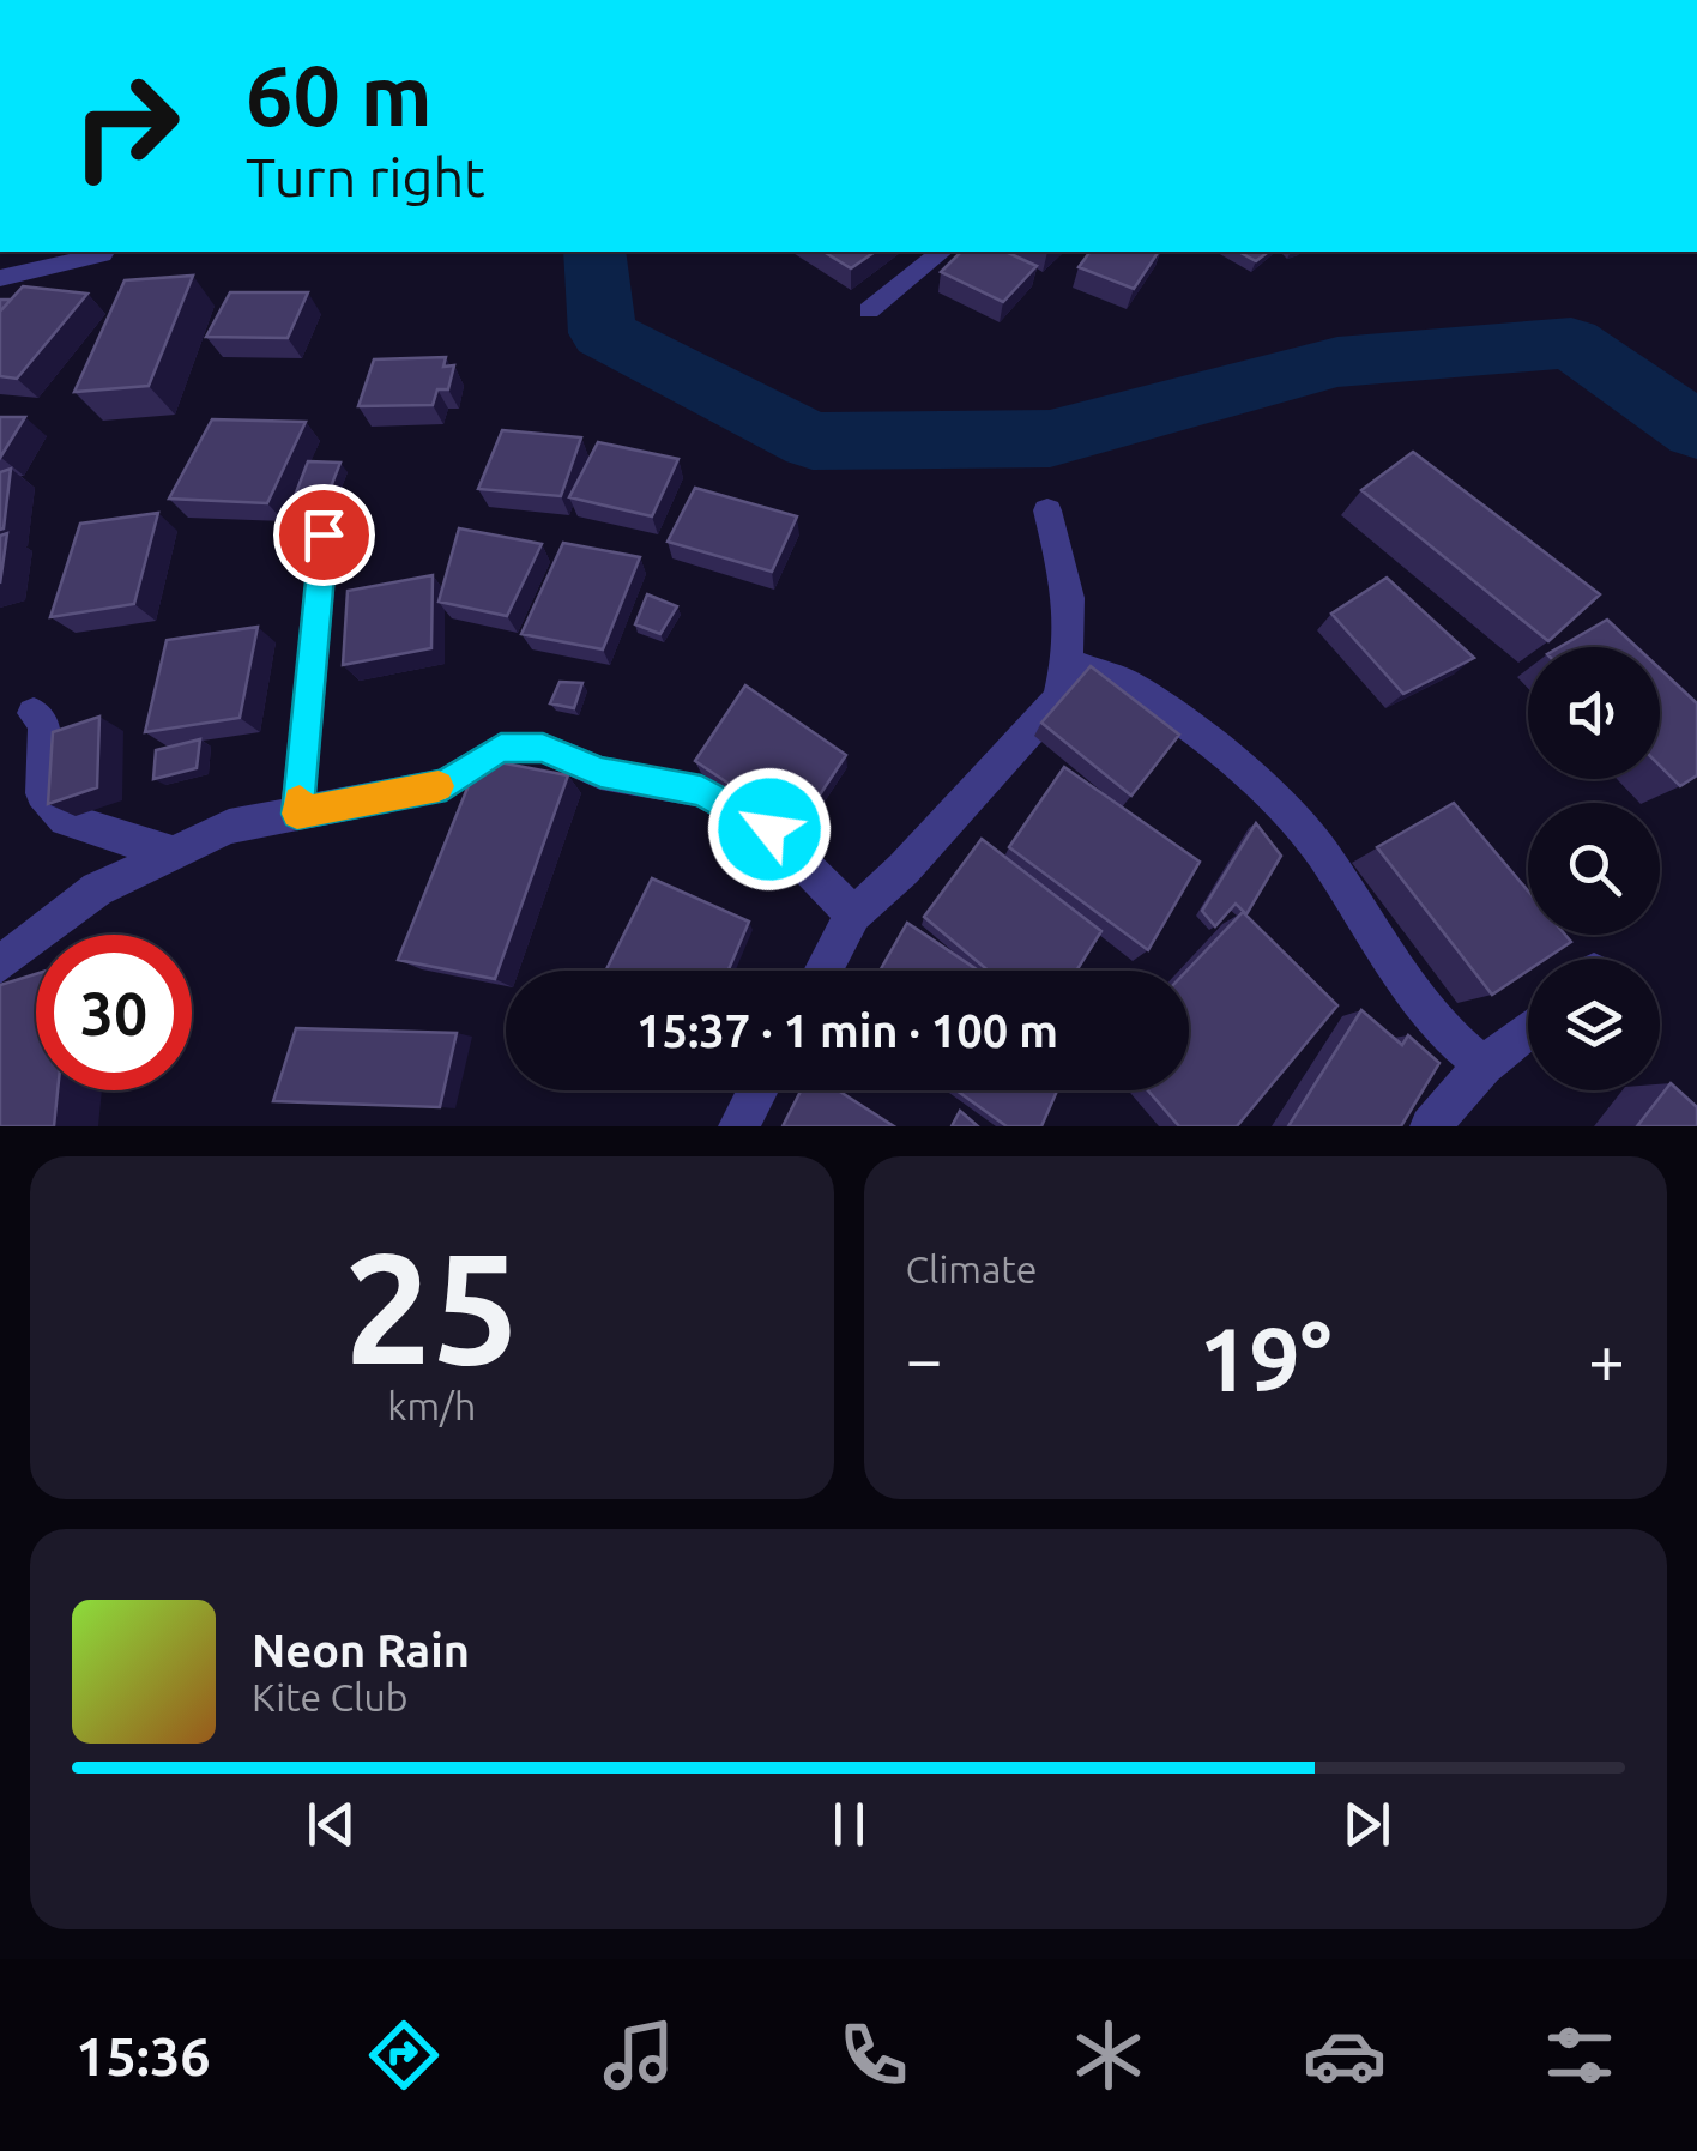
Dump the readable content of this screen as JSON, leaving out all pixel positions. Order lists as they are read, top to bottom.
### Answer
{
  "page": {
    "turn": ["60 m", "Turn right"],
    "limit": "30",
    "trip": "15:37 · 1 min · 100 m",
    "tile": [
      ["25", "km/h"],
      "Climate"
    ],
    "heat": ["−", "19°", "+"],
    "song": ["Neon Rain", "Kite Club"],
    "tabs": "15:36"
  }
}
